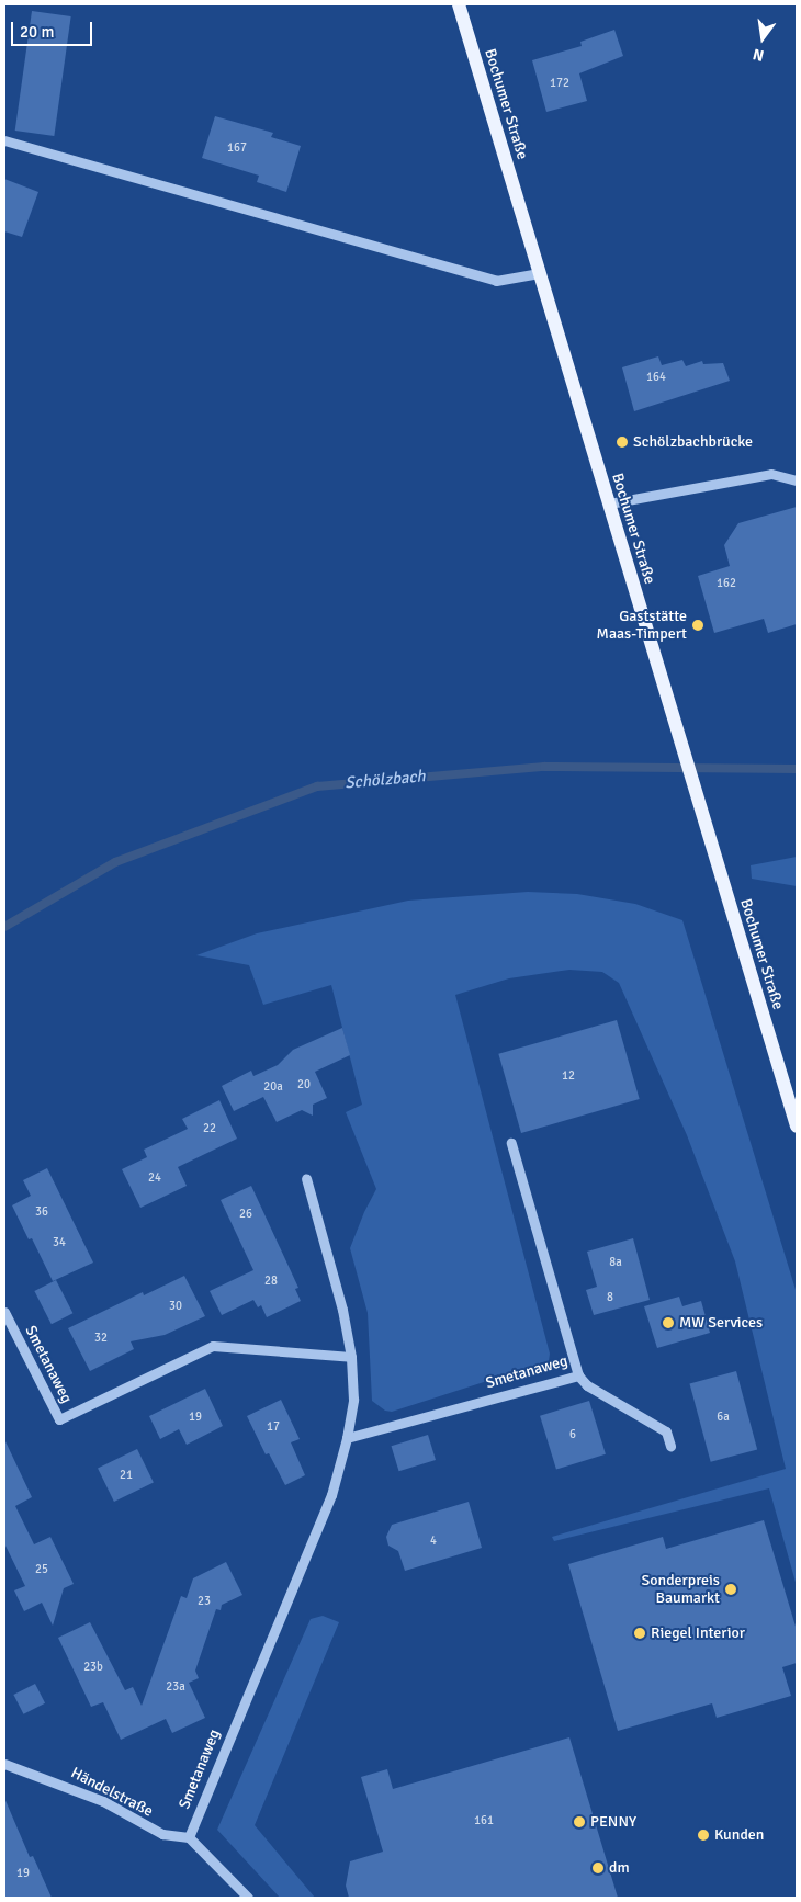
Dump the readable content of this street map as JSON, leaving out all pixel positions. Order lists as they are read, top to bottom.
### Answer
{
  "streets": {
    "main road": ["Bochumer Straße"],
    "street": ["Smetanaweg", "Händelstraße"]
  },
  "crossings": [
    ["Smetanaweg", "Händelstraße"]
  ],
  "water": ["Schölzbach"],
  "places": [
    "Schölzbachbrücke",
    "Gaststätte Maas-Timpert",
    "MW Services",
    "Sonderpreis Baumarkt",
    "Riegel Interior",
    "PENNY",
    "Kunden",
    "dm"
  ],
  "house_numbers": [
    "172",
    "167",
    "164",
    "162",
    "12",
    "20",
    "20a",
    "22",
    "24",
    "36",
    "26",
    "34",
    "8a",
    "28",
    "8",
    "30",
    "32",
    "19",
    "6a",
    "17",
    "6",
    "21",
    "4",
    "25",
    "23",
    "23b",
    "23a",
    "161",
    "19"
  ],
  "scale_bar": "20 m",
  "north": "bottom"
}
